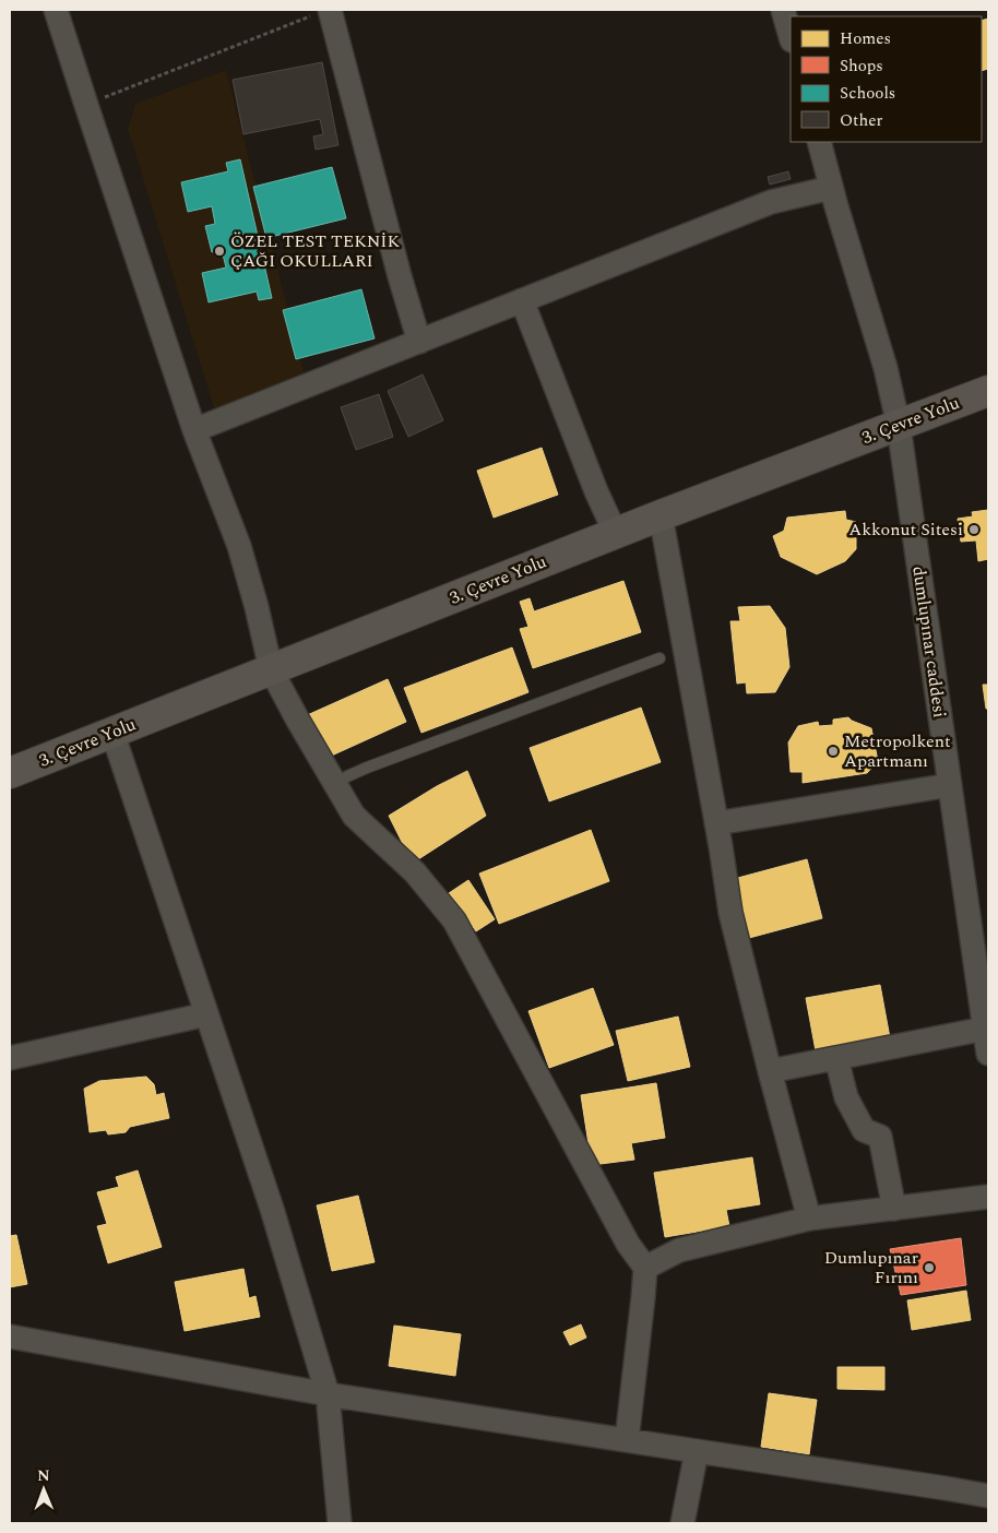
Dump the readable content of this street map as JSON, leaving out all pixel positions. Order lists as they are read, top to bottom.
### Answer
{
  "streets": {
    "main road": ["3. Çevre Yolu"],
    "street": ["dumlupınar caddesi"]
  },
  "crossings": [
    ["3. Çevre Yolu", "dumlupınar caddesi"]
  ],
  "places": [
    "ÖZEL TEST TEKNİK ÇAĞI OKULLARI",
    "Akkonut Sitesi",
    "Metropolkent Apartmanı",
    "Dumlupınar Fırını"
  ],
  "legend": [
    "Homes",
    "Shops",
    "Schools",
    "Other"
  ],
  "north": "top"
}
